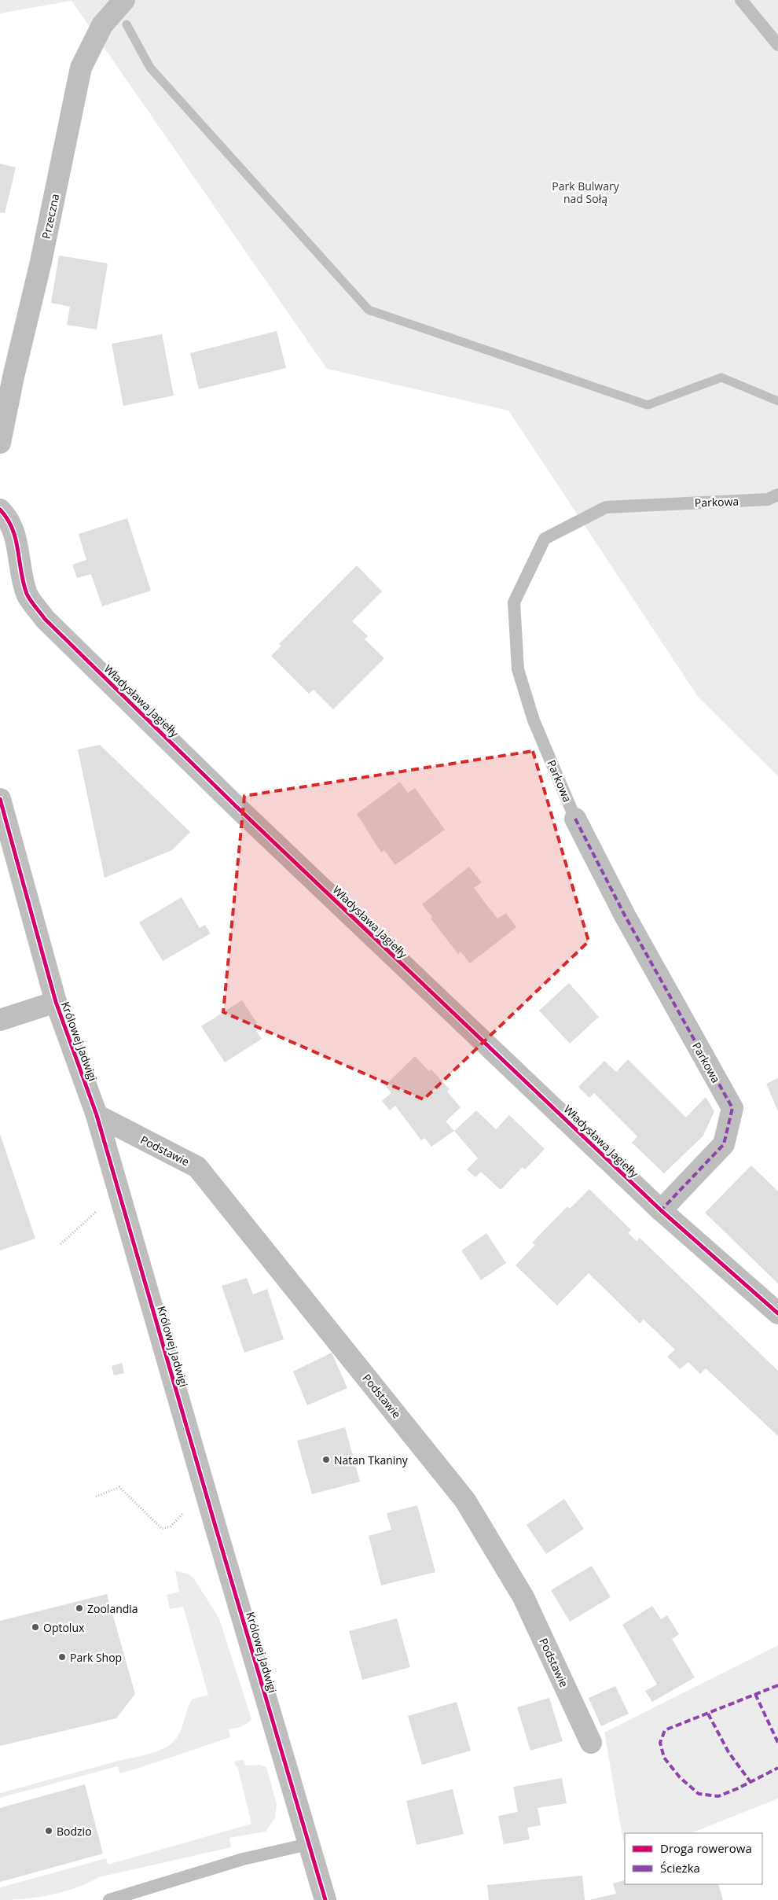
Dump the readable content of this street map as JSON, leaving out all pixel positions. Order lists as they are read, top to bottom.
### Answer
{
  "streets": {
    "street": [
      "Przeczna",
      "Parkowa",
      "Władysława Jagiełły",
      "Królowej Jadwigi",
      "Podstawie"
    ]
  },
  "crossings": [
    ["Parkowa", "Władysława Jagiełły"],
    ["Królowej Jadwigi", "Podstawie"]
  ],
  "parks": ["Park Bulwary nad Sołą"],
  "places": [
    "Natan Tkaniny",
    "Zoolandia",
    "Optolux",
    "Park Shop",
    "Bodzio"
  ],
  "legend": ["Droga rowerowa", "Ścieżka"]
}
